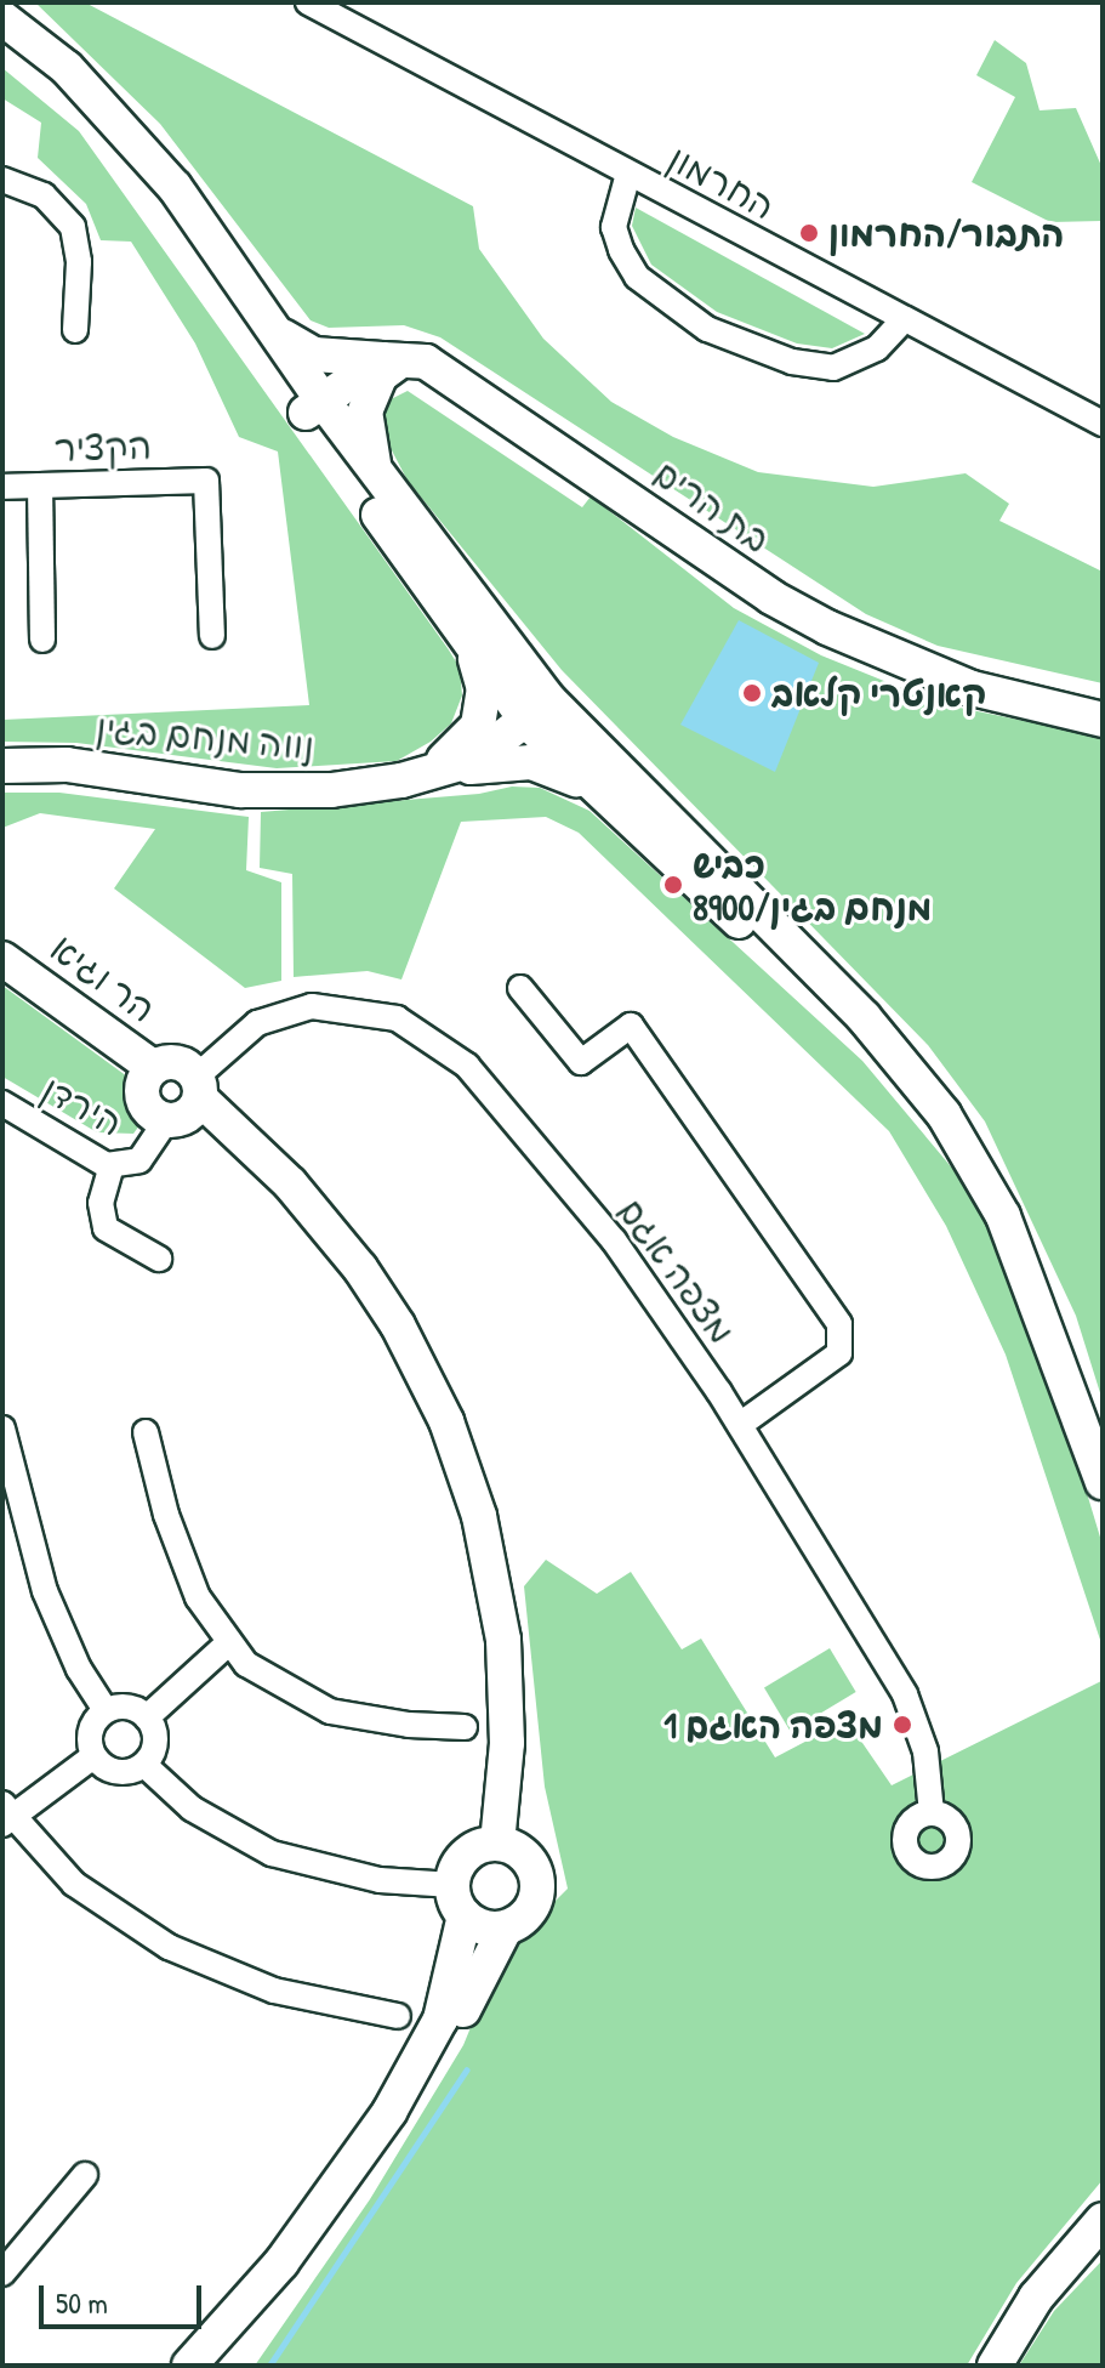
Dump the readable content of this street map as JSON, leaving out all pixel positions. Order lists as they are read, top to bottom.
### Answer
{
  "streets": {
    "main road": ["בת הרים", "נווה מנחם בגין", "הר וגיא"],
    "street": [
      "החרמון",
      "הקציר",
      "הירדן",
      "מצפה אגם"
    ]
  },
  "crossings": [
    ["הר וגיא", "הירדן"],
    ["הר וגיא", "מצפה אגם"],
    ["הירדן", "מצפה אגם"]
  ],
  "places": [
    "התבור/החרמון",
    "קאנטרי קלאב",
    "כביש 8900/מנחם בגין",
    "מצפה האגם 1"
  ],
  "scale_bar": "50 m"
}
